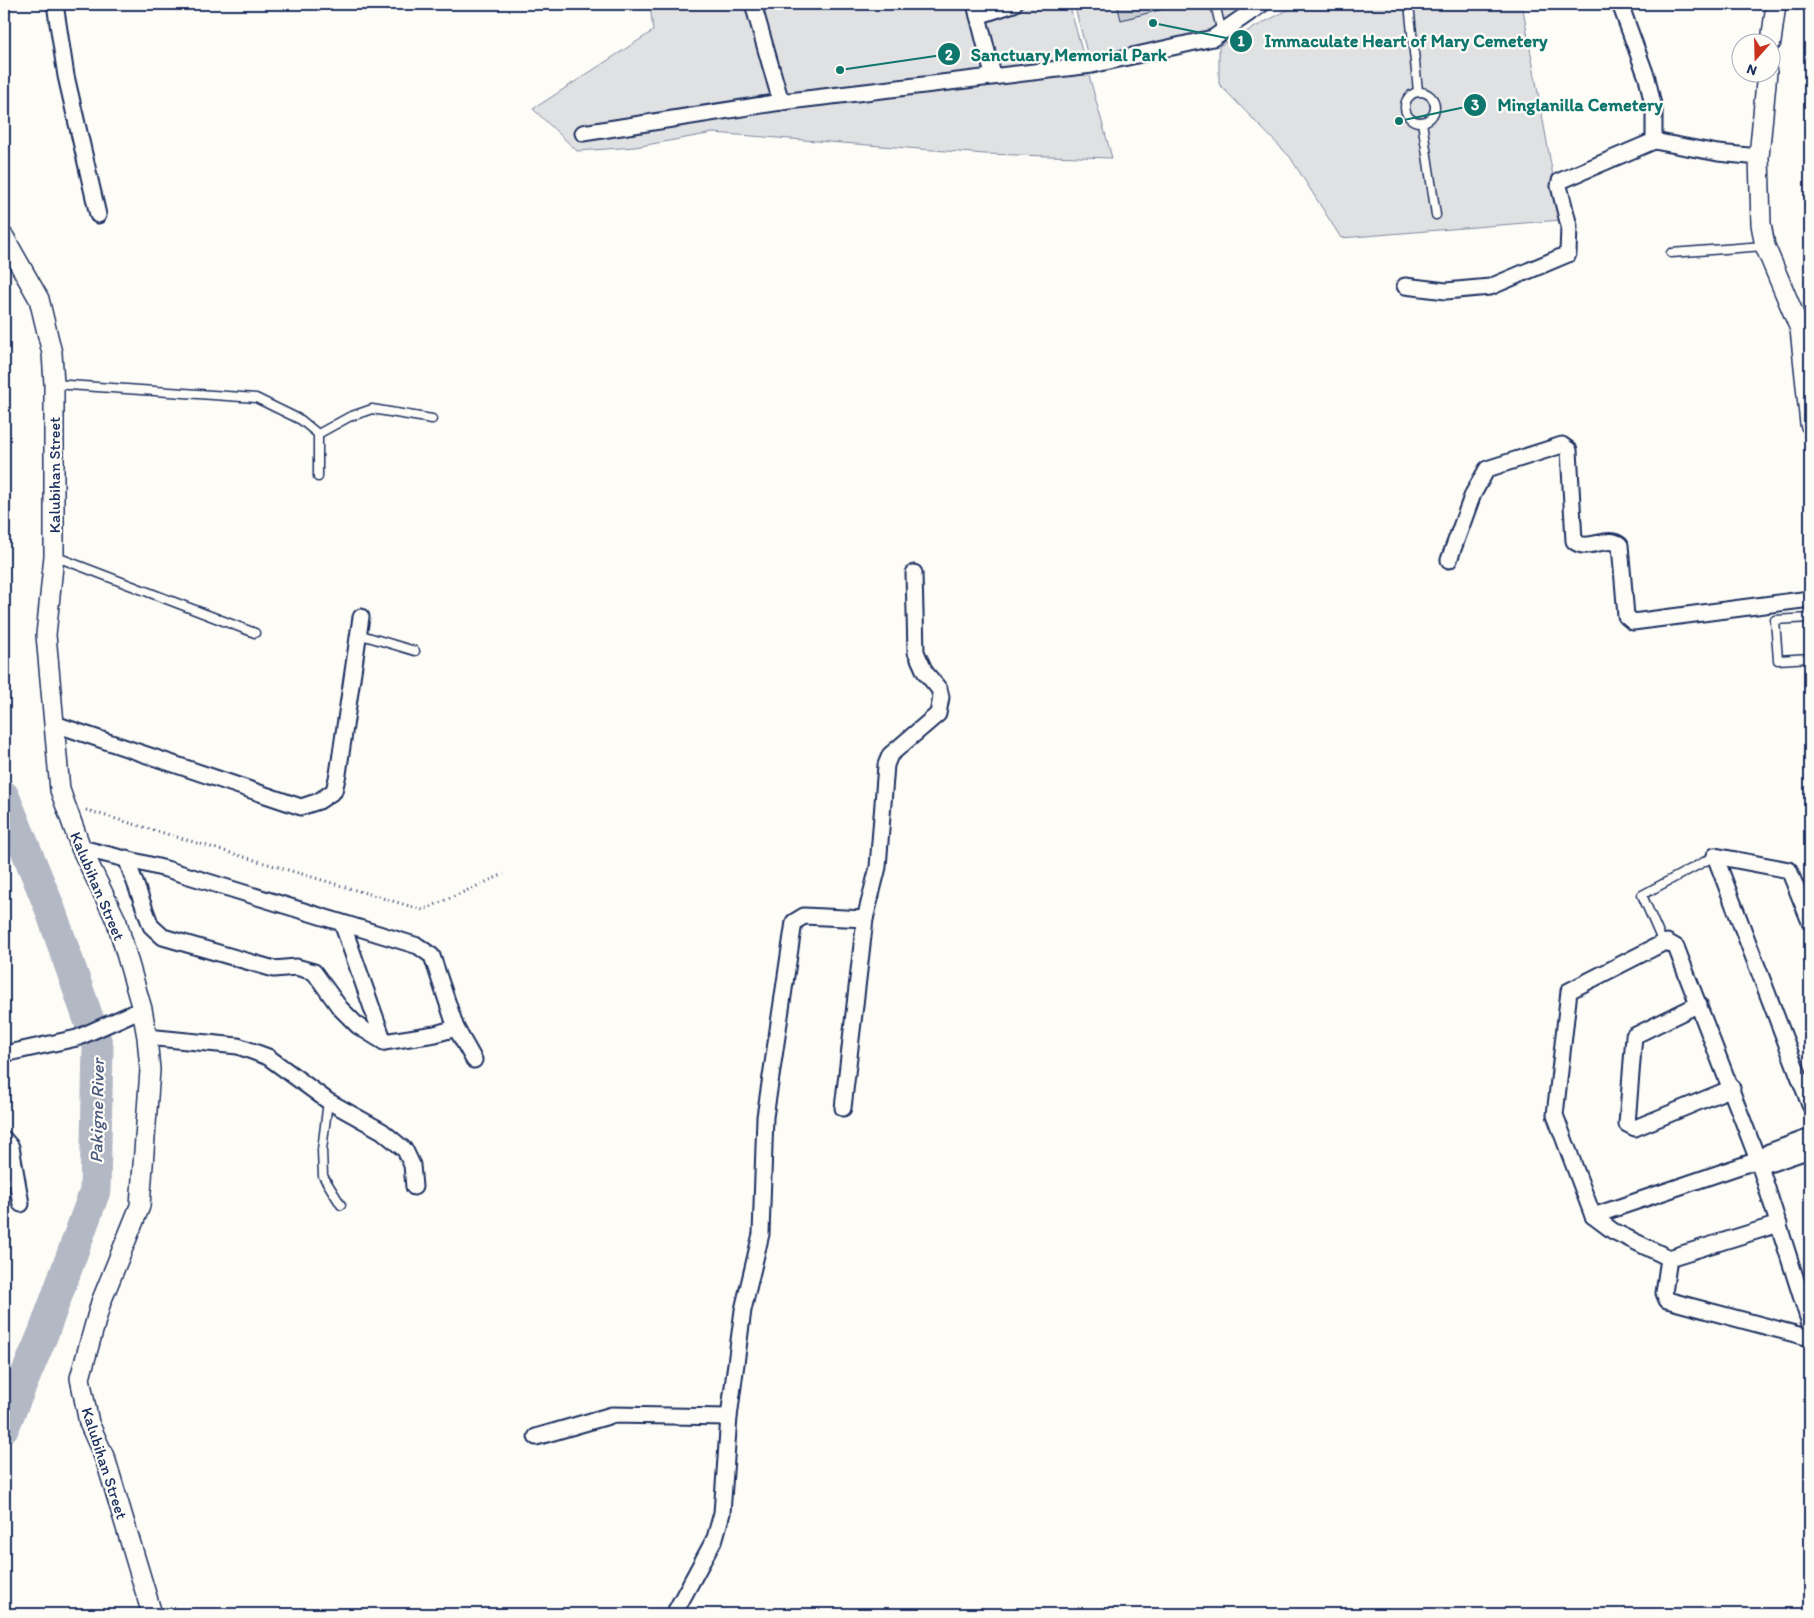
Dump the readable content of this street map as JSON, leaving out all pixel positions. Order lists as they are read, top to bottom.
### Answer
{
  "streets": {
    "street": ["Kalubihan Street"]
  },
  "water": ["Pakigne River"],
  "places": ["Immaculate Heart of Mary Cemetery", "Sanctuary Memorial Park", "Minglanilla Cemetery"],
  "north": "bottom"
}
